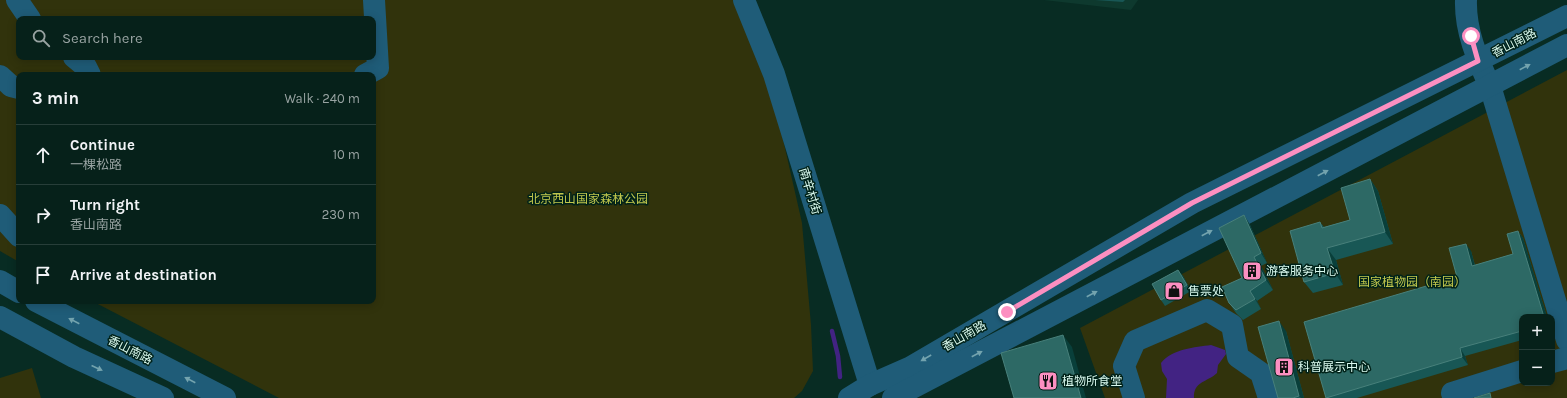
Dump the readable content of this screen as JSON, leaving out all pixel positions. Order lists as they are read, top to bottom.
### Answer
{
  "streets": {
    "street": ["香山南路", "南辛村街"]
  },
  "crossings": [
    ["香山南路", "南辛村街"]
  ],
  "parks": ["北京西山国家森林公园", "国家植物园（南园）"],
  "places": {
    "building": ["游客服务中心", "科普展示中心"],
    "shop": ["售票处"],
    "restaurant": ["植物所食堂"]
  },
  "page": {
    "search": "Search here",
    "heading": ["3 min", "Walk · 240 m"],
    "list": [
      ["Continue", "一棵松路", "10 m"],
      ["Turn right", "香山南路", "230 m"],
      "Arrive at destination"
    ],
    "map_buttons": ["+", "−"]
  }
}
